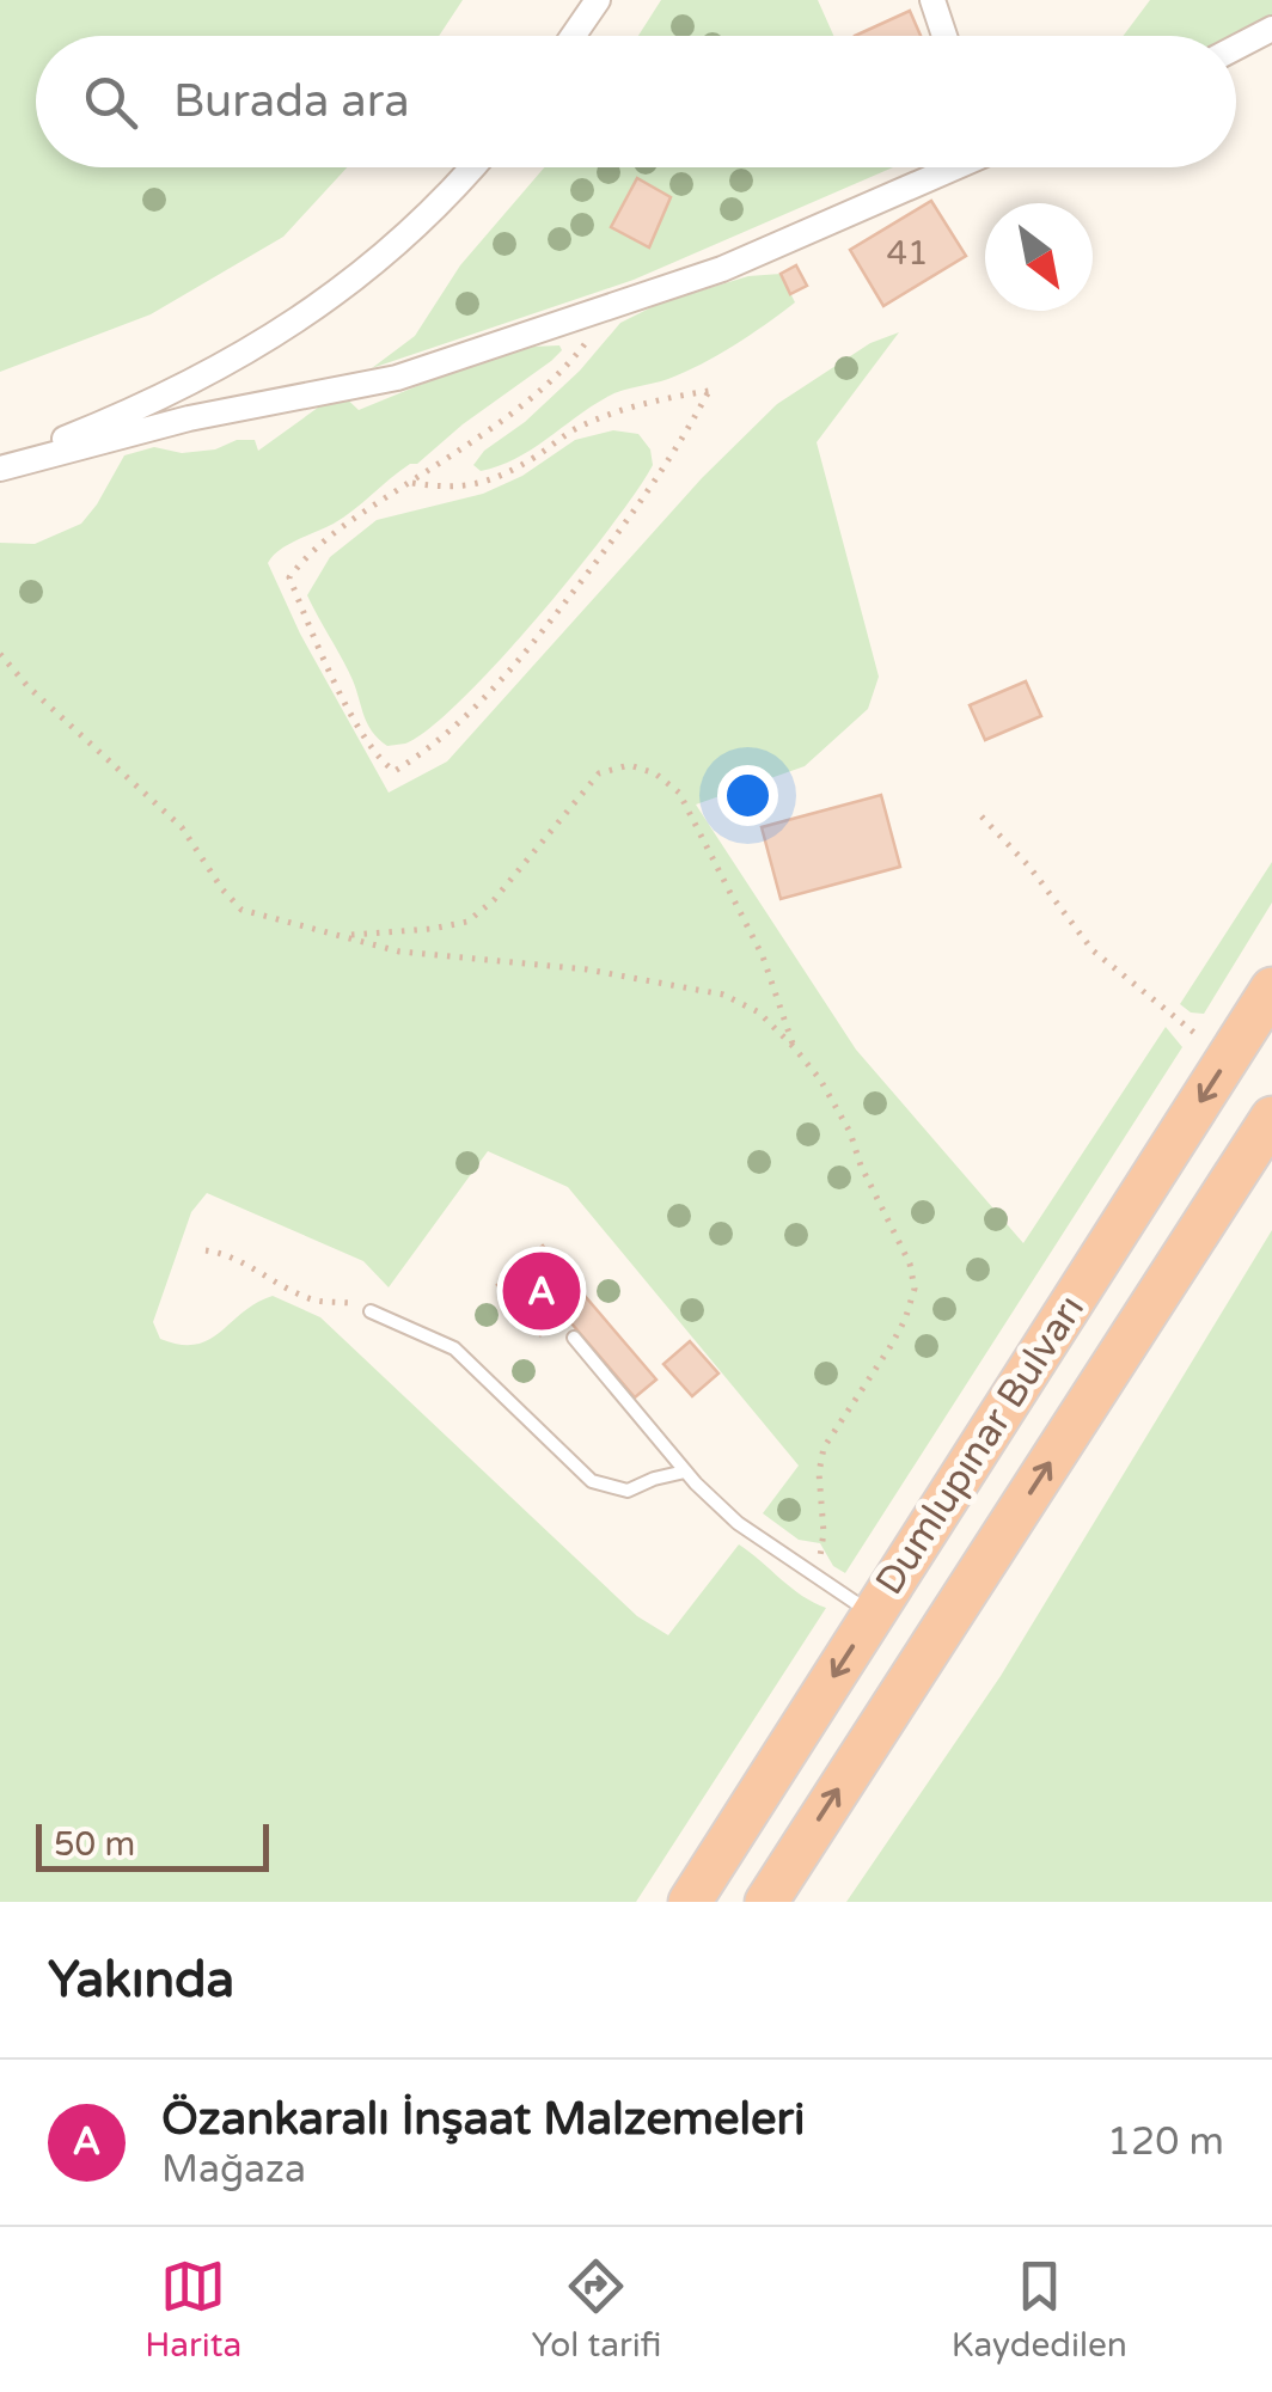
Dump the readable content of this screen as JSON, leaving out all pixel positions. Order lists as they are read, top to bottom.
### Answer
{
  "streets": {
    "highway": ["Dumlupınar Bulvarı"]
  },
  "house_numbers": ["41"],
  "scale_bar": "50 m",
  "north": "bottom right",
  "page": {
    "search": "Burada ara",
    "pins": "A",
    "scale": "50 m",
    "heading": "Yakında",
    "list": [
      {
        "mark": "A",
        "name": "Özankaralı İnşaat Malzemeleri",
        "note": "Mağaza",
        "value": "120 m"
      }
    ],
    "nav": ["Harita", "Yol tarifi", "Kaydedilen"]
  }
}
